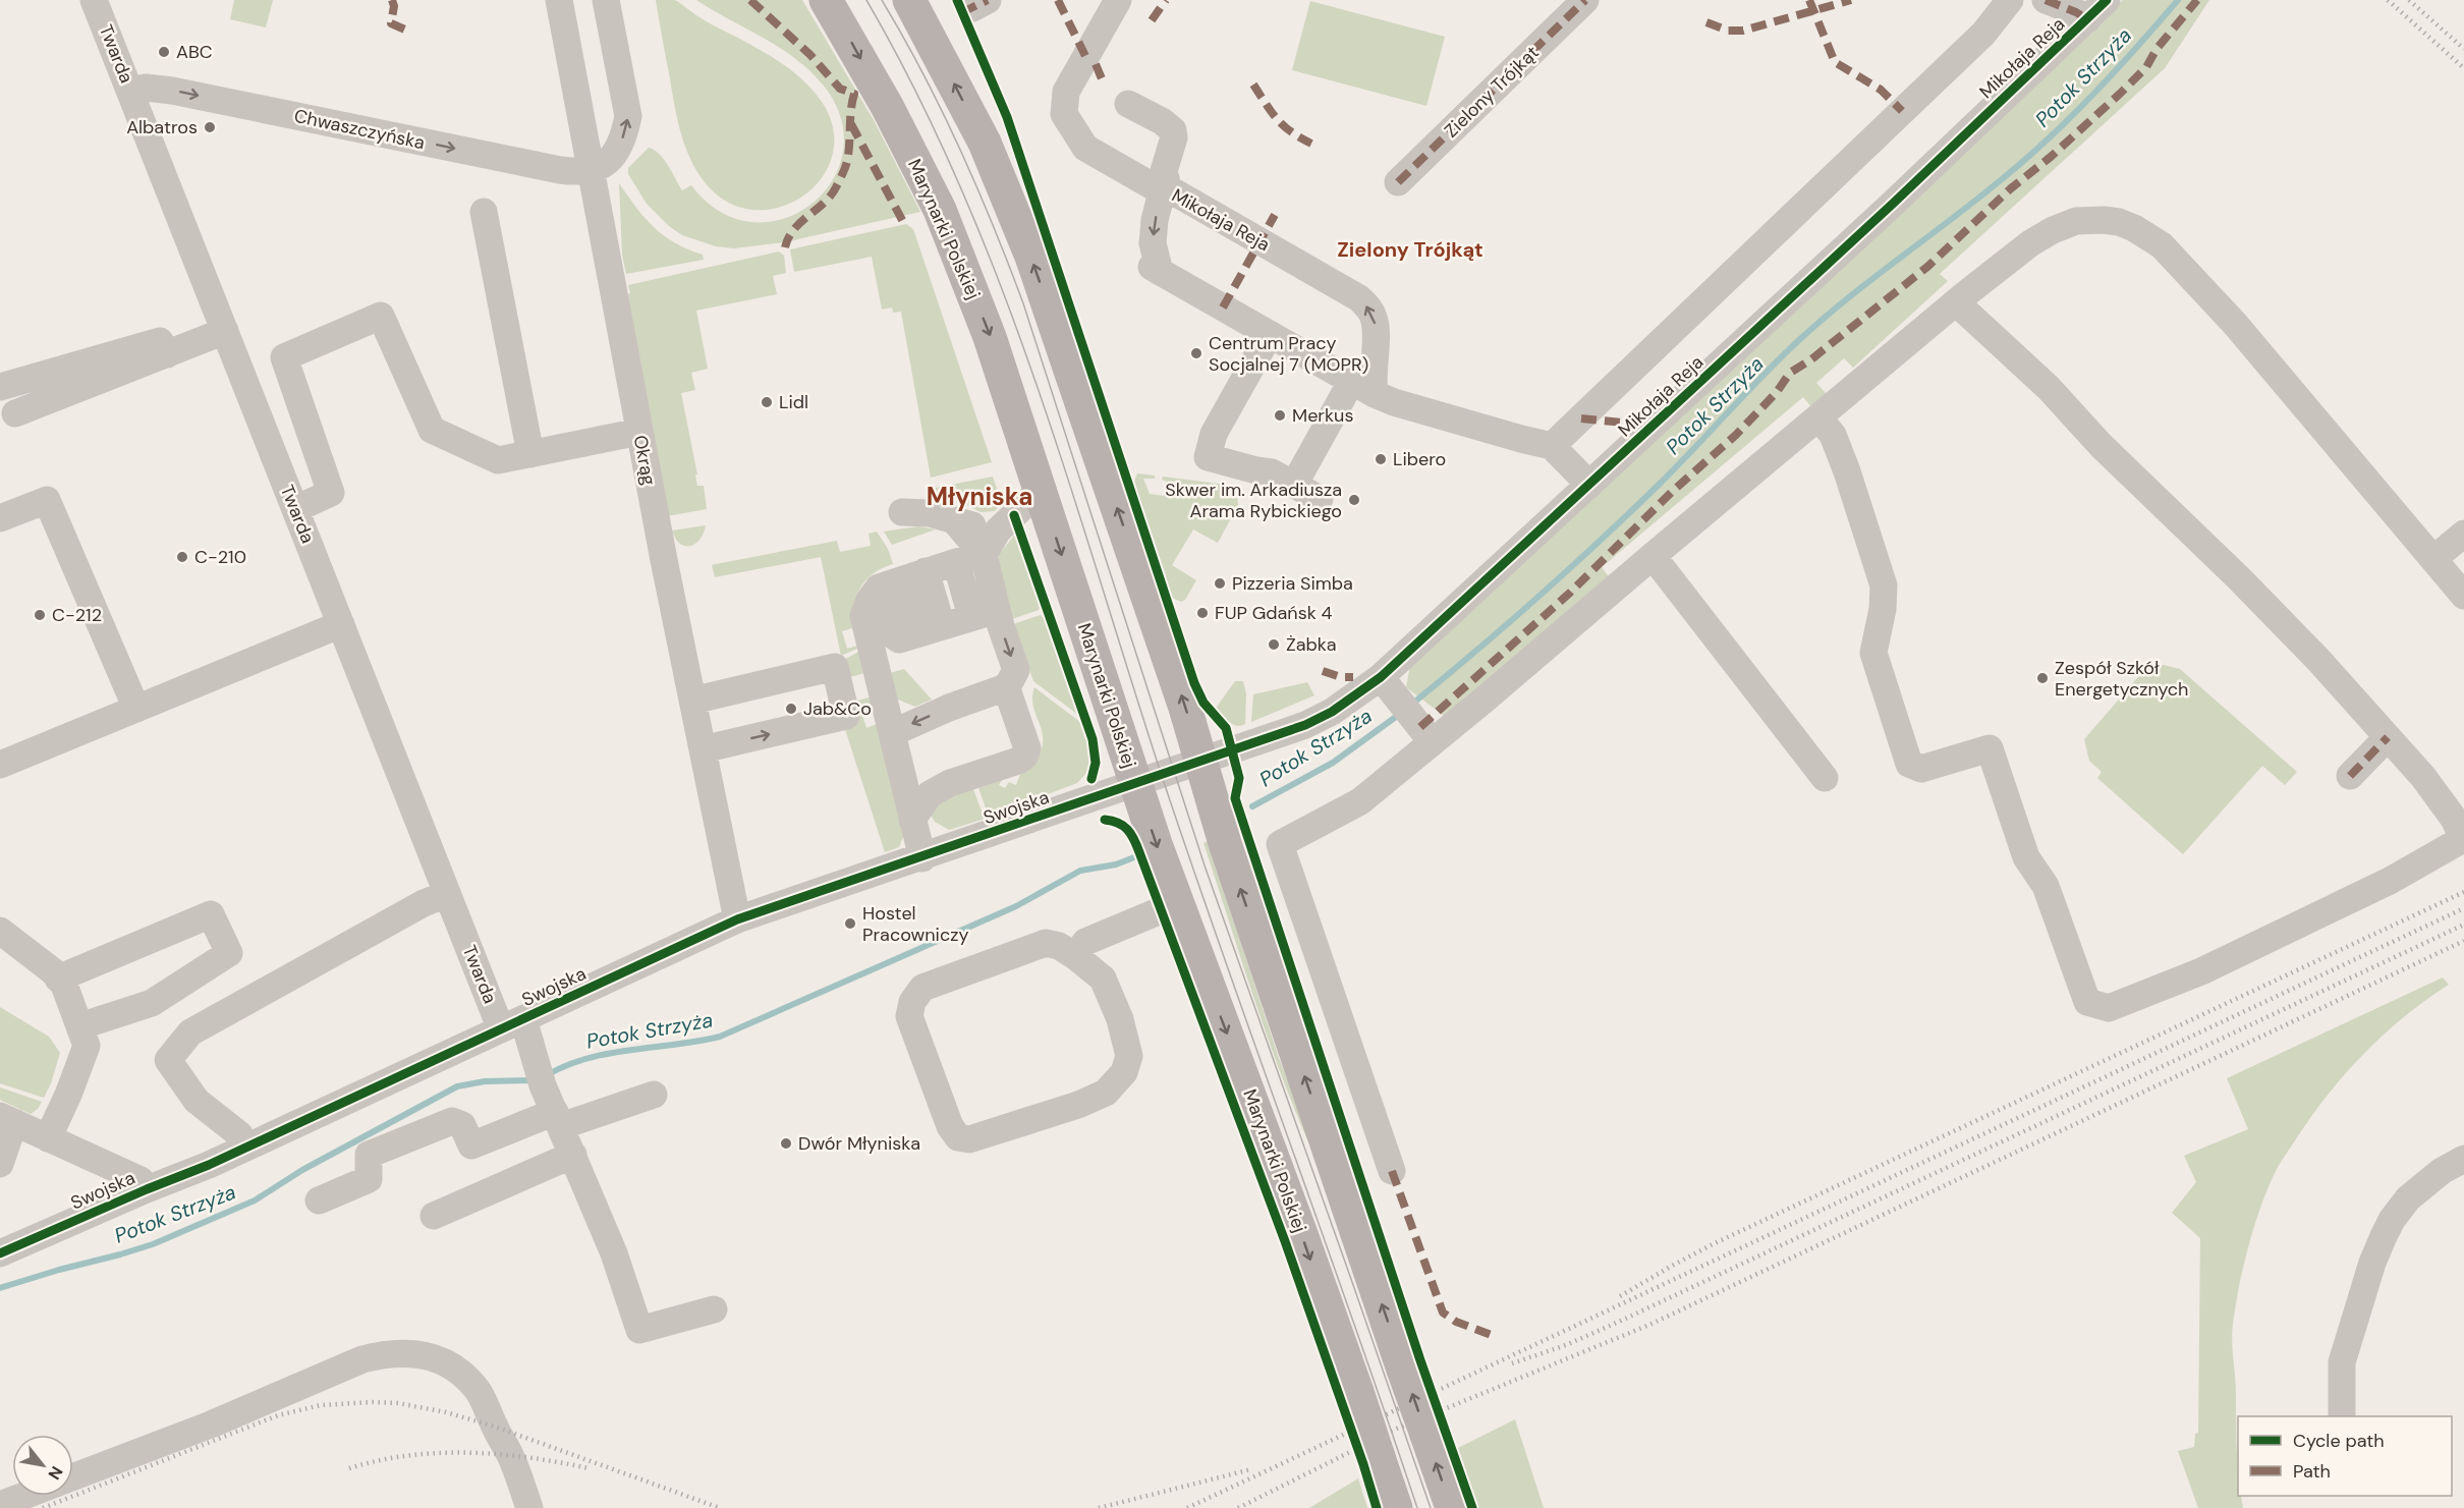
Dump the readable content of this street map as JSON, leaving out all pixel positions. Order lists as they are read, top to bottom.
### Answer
{
  "streets": {
    "main road": ["Marynarki Polskiej"],
    "street": [
      "Twarda",
      "Mikołaja Reja",
      "Zielony Trójkąt",
      "Chwaszczyńska",
      "Okrąg",
      "Swojska"
    ]
  },
  "crossings": [
    ["Twarda", "Chwaszczyńska"],
    ["Twarda", "Swojska"],
    ["Mikołaja Reja", "Swojska"],
    ["Chwaszczyńska", "Okrąg"],
    ["Marynarki Polskiej", "Swojska"],
    ["Okrąg", "Swojska"]
  ],
  "one_way": ["Chwaszczyńska"],
  "districts": ["Zielony Trójkąt", "Młyniska"],
  "water": ["Potok Strzyża"],
  "places": [
    "ABC",
    "Albatros",
    "Centrum Pracy Socjalnej 7 (MOPR)",
    "Lidl",
    "Merkus",
    "Libero",
    "Skwer im. Arkadiusza Arama Rybickiego",
    "C-210",
    "Pizzeria Simba",
    "FUP Gdańsk 4",
    "C-212",
    "Żabka",
    "Zespół Szkół Energetycznych",
    "Jab&Co",
    "Hostel Pracowniczy",
    "Dwór Młyniska"
  ],
  "legend": ["Cycle path", "Path"],
  "north": "bottom right"
}
